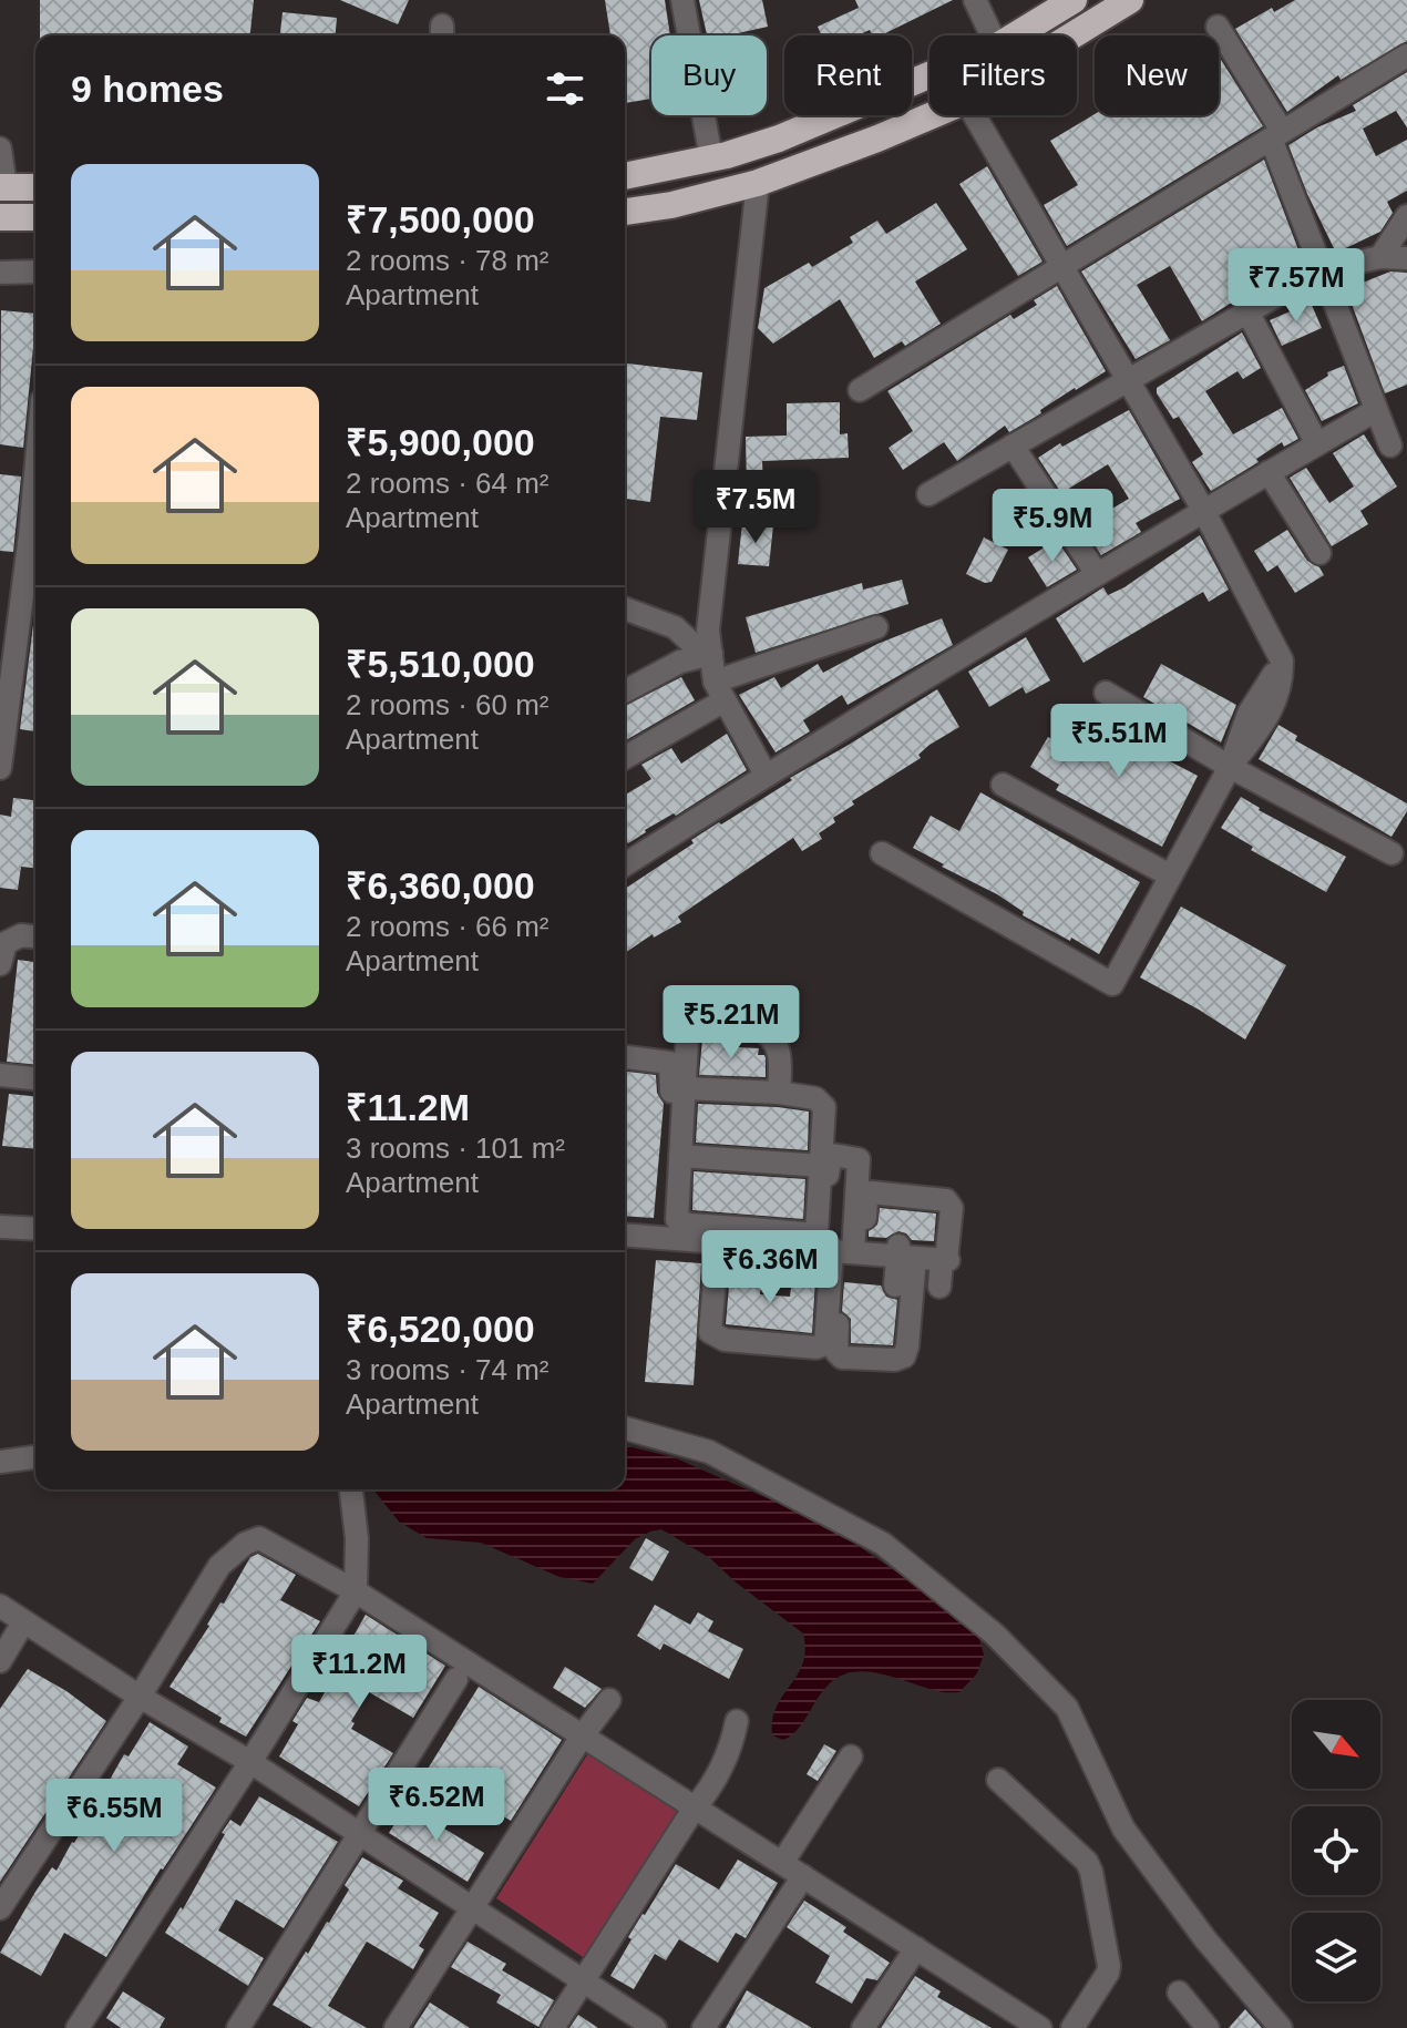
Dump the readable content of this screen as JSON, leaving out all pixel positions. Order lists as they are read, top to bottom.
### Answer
{
  "north": "bottom right",
  "page": {
    "chip": [
      "Buy",
      "Rent",
      "Filters",
      "New"
    ],
    "heading": "9 homes",
    "list": [
      {
        "name": "₹7,500,000",
        "note": "2 rooms · 78 m² · Apartment"
      },
      {
        "name": "₹5,900,000",
        "note": "2 rooms · 64 m² · Apartment"
      },
      {
        "name": "₹5,510,000",
        "note": "2 rooms · 60 m² · Apartment"
      },
      {
        "name": "₹6,360,000",
        "note": "2 rooms · 66 m² · Apartment"
      },
      {
        "name": "₹11.2M",
        "note": "3 rooms · 101 m² · Apartment"
      },
      {
        "name": "₹6,520,000",
        "note": "3 rooms · 74 m² · Apartment"
      }
    ],
    "price": [
      "₹7.57M",
      "₹7.5M",
      "₹5.9M",
      "₹5.51M",
      "₹5.21M",
      "₹6.36M",
      "₹11.2M",
      "₹6.52M",
      "₹6.55M"
    ]
  }
}
